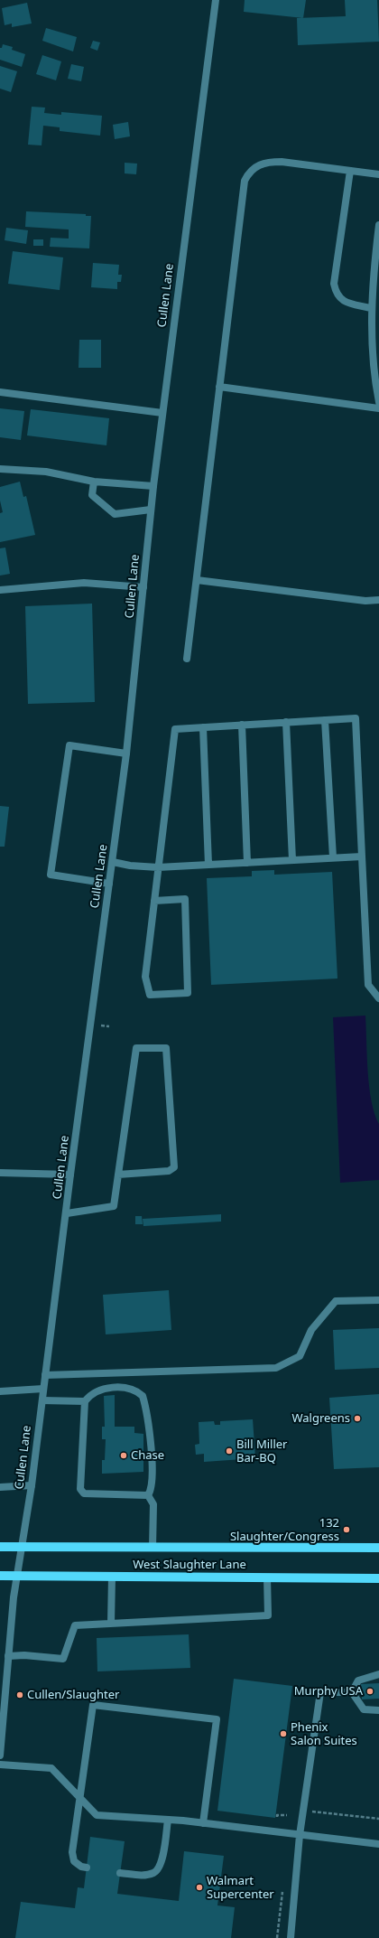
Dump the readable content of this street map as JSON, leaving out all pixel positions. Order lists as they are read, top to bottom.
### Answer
{
  "streets": {
    "main road": ["West Slaughter Lane"],
    "street": ["Cullen Lane"]
  },
  "crossings": [
    ["Cullen Lane", "West Slaughter Lane"]
  ],
  "places": [
    "Walgreens",
    "Bill Miller Bar-BQ",
    "Chase",
    "132 Slaughter/Congress",
    "Murphy USA",
    "Cullen/Slaughter",
    "Phenix Salon Suites",
    "Walmart Supercenter"
  ]
}
